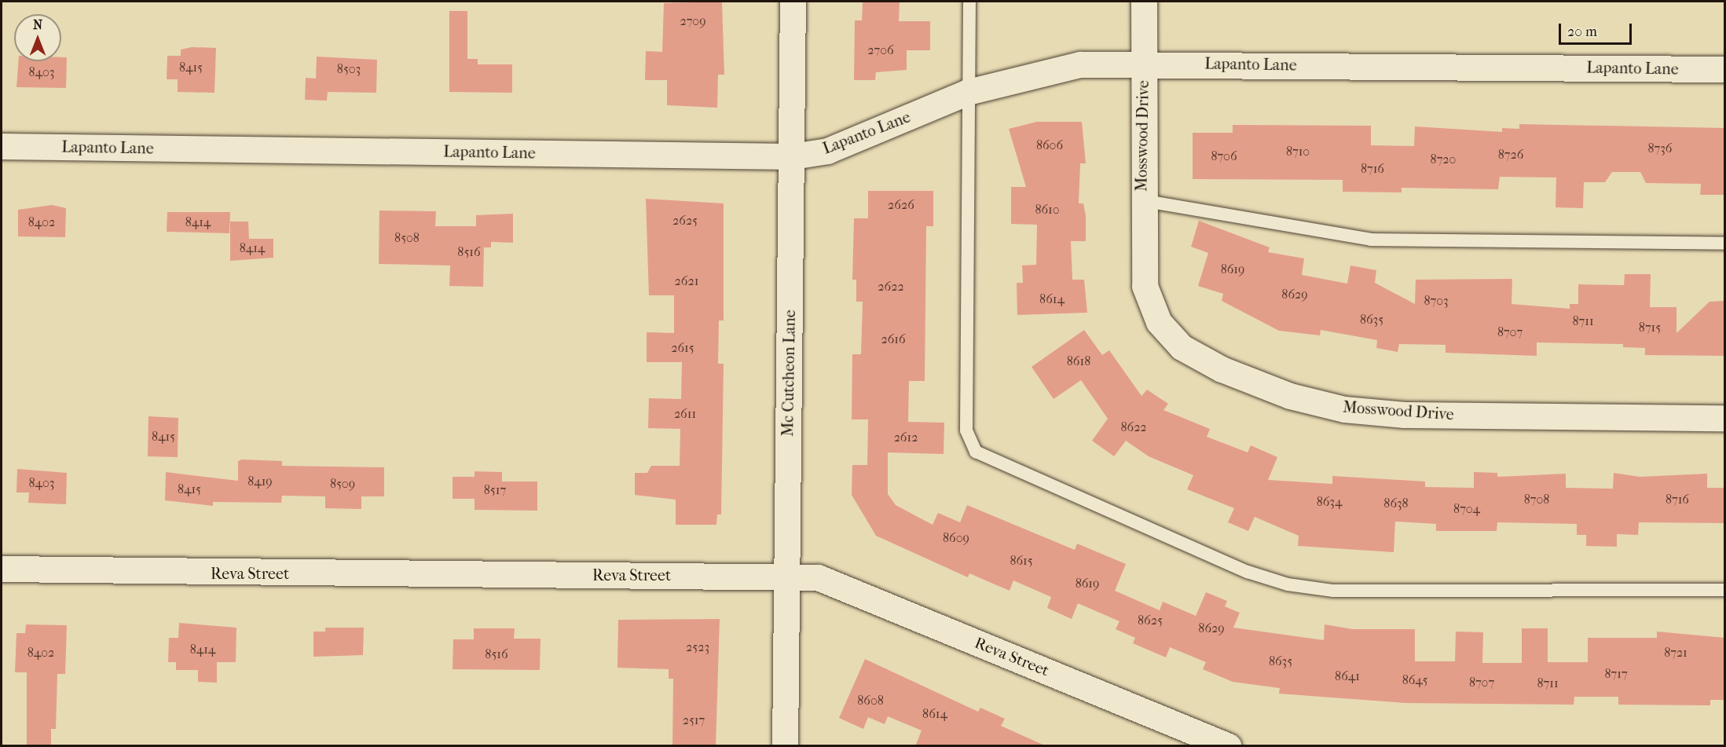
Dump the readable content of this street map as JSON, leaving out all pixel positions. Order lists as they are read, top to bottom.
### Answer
{
  "streets": {
    "street": [
      "Lapanto Lane",
      "Mosswood Drive",
      "Mc Cutcheon Lane",
      "Reva Street"
    ]
  },
  "crossings": [
    ["Lapanto Lane", "Mosswood Drive"],
    ["Lapanto Lane", "Mc Cutcheon Lane"],
    ["Mc Cutcheon Lane", "Reva Street"]
  ],
  "house_numbers": [
    "2709",
    "2706",
    "8415",
    "8503",
    "8403",
    "8606",
    "8736",
    "8710",
    "8726",
    "8706",
    "8720",
    "8716",
    "2626",
    "8610",
    "2625",
    "8402",
    "8414",
    "8508",
    "8414",
    "8516",
    "8619",
    "2621",
    "2622",
    "8629",
    "8614",
    "8703",
    "8635",
    "8711",
    "8715",
    "8707",
    "2616",
    "2615",
    "8618",
    "2611",
    "8622",
    "8415",
    "2612",
    "8419",
    "8403",
    "8509",
    "8415",
    "8517",
    "8708",
    "8716",
    "8634",
    "8638",
    "8704",
    "8609",
    "8615",
    "8619",
    "8625",
    "8629",
    "2523",
    "8414",
    "8402",
    "8721",
    "8516",
    "8635",
    "8717",
    "8641",
    "8645",
    "8707",
    "8711",
    "8608",
    "8614",
    "2517"
  ],
  "scale_bar": "20 m",
  "north": "top"
}
